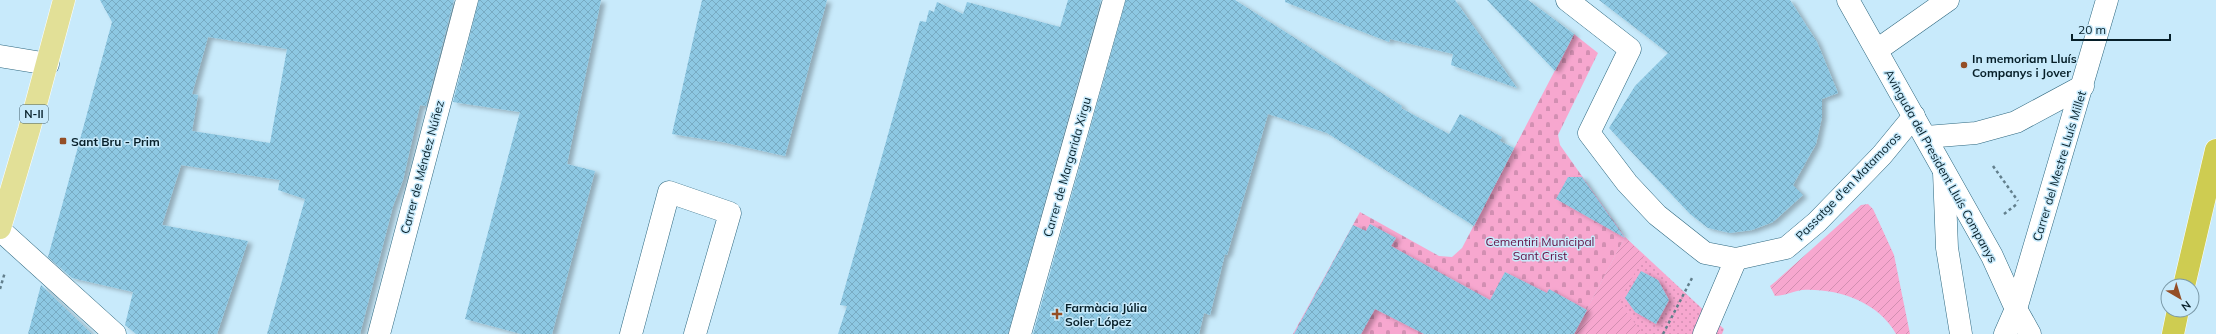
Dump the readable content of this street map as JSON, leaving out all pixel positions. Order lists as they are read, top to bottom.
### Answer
{
  "streets": {
    "main road": ["N-II"],
    "street": [
      "Avinguda del President Lluís Companys",
      "Carrer del Mestre Lluís Millet",
      "Carrer de Méndez Núñez",
      "Carrer de Margarida Xirgu",
      "Passatge d'en Matamoros"
    ]
  },
  "crossings": [
    ["Avinguda del President Lluís Companys", "Carrer del Mestre Lluís Millet"],
    ["Avinguda del President Lluís Companys", "Passatge d'en Matamoros"]
  ],
  "parks": ["Cementiri Municipal Sant Crist"],
  "places": {
    "other": ["In memoriam Lluís Companys i Jover"],
    "transit": ["Sant Bru - Prim"],
    "health": ["Farmàcia Júlia Soler López"]
  },
  "scale_bar": "20 m",
  "north": "bottom right"
}
